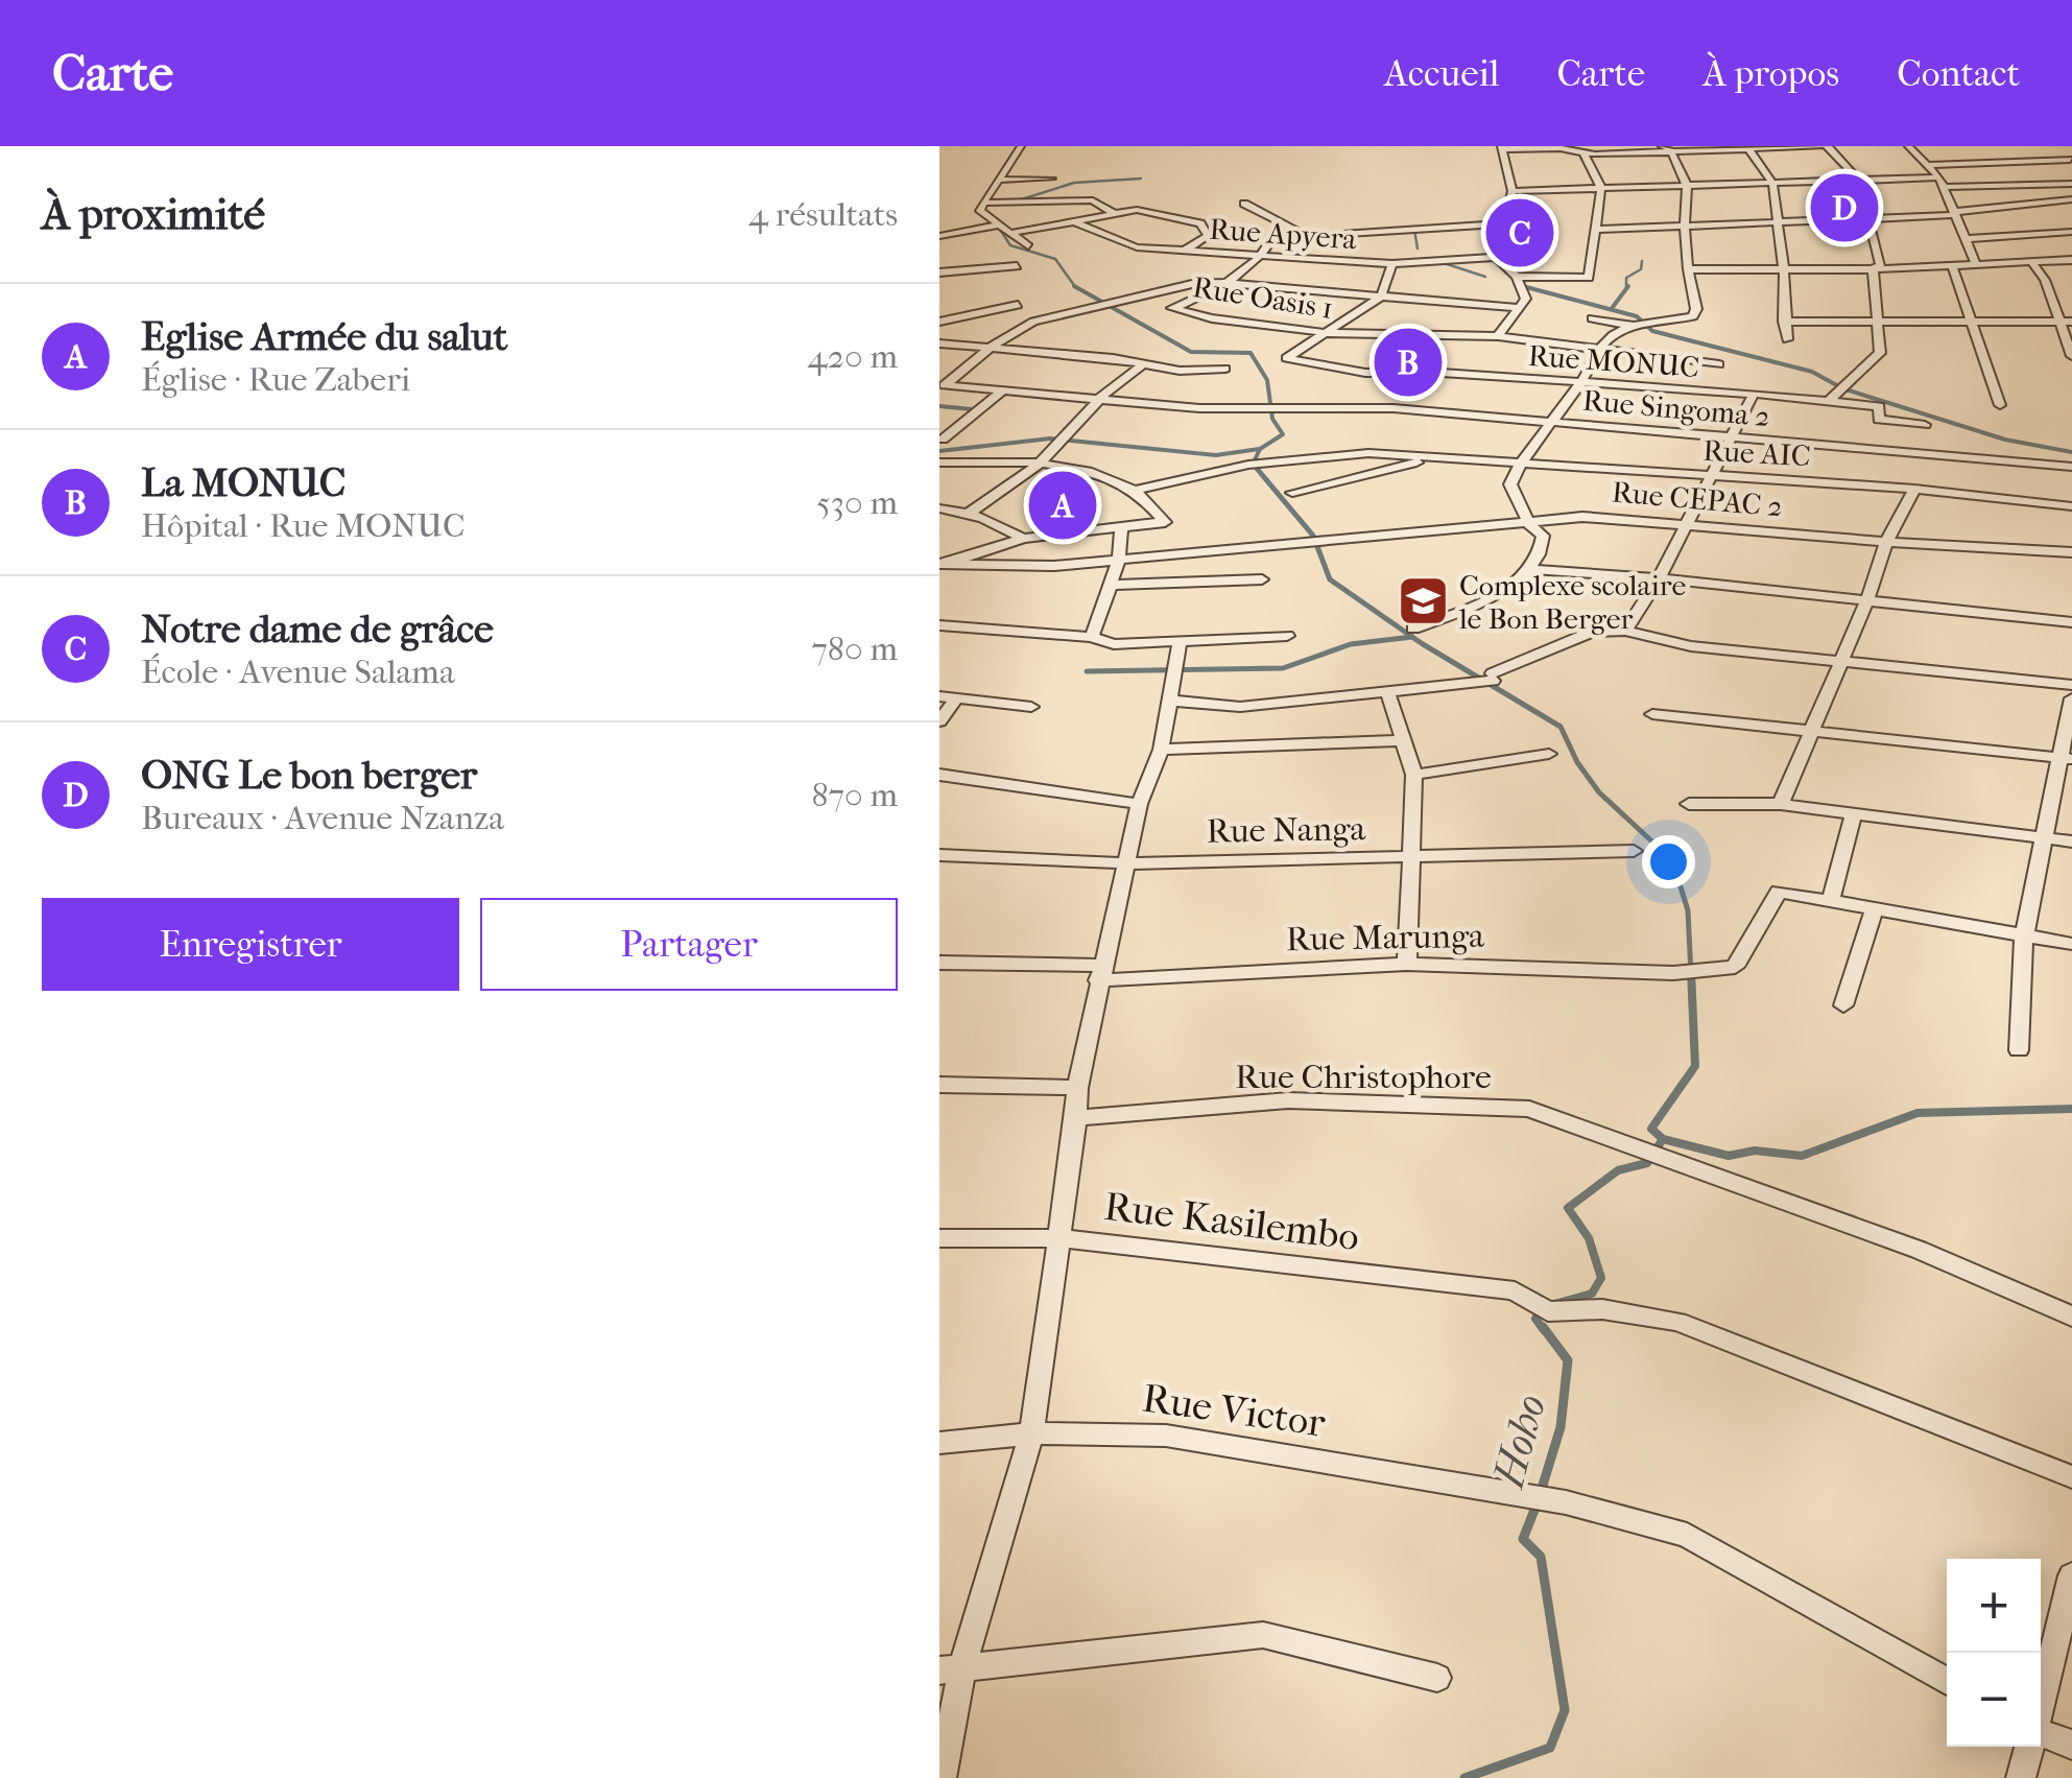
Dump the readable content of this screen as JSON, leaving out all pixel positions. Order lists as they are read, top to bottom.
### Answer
{
  "streets": {
    "street": [
      "Rue Apyera",
      "Rue Oasis 1",
      "Rue MONUC",
      "Rue Singoma 2",
      "Rue AIC",
      "Rue CEPAC 2",
      "Rue Nanga",
      "Rue Marunga",
      "Rue Christophore",
      "Rue Kasilembo",
      "Rue Victor"
    ]
  },
  "crossings": [
    ["Rue Oasis 1", "Rue MONUC"]
  ],
  "water": ["Hoho"],
  "places": {
    "school or university": ["Complexe scolaire le Bon Berger"]
  },
  "page": {
    "header": "Carte",
    "nav": [
      "Accueil",
      "Carte",
      "À propos",
      "Contact"
    ],
    "heading": ["À proximité", "4 résultats"],
    "pins": [
      "D",
      "C",
      "B",
      "A"
    ],
    "list": [
      {
        "mark": "A",
        "name": "Eglise Armée du salut",
        "note": "Église · Rue Zaberi",
        "value": "420 m"
      },
      {
        "mark": "B",
        "name": "La MONUC",
        "note": "Hôpital · Rue MONUC",
        "value": "530 m"
      },
      {
        "mark": "C",
        "name": "Notre dame de grâce",
        "note": "École · Avenue Salama",
        "value": "780 m"
      },
      {
        "mark": "D",
        "name": "ONG Le bon berger",
        "note": "Bureaux · Avenue Nzanza",
        "value": "870 m"
      }
    ],
    "buttons": ["Enregistrer", "Partager"],
    "map_buttons": ["+", "−"]
  }
}
